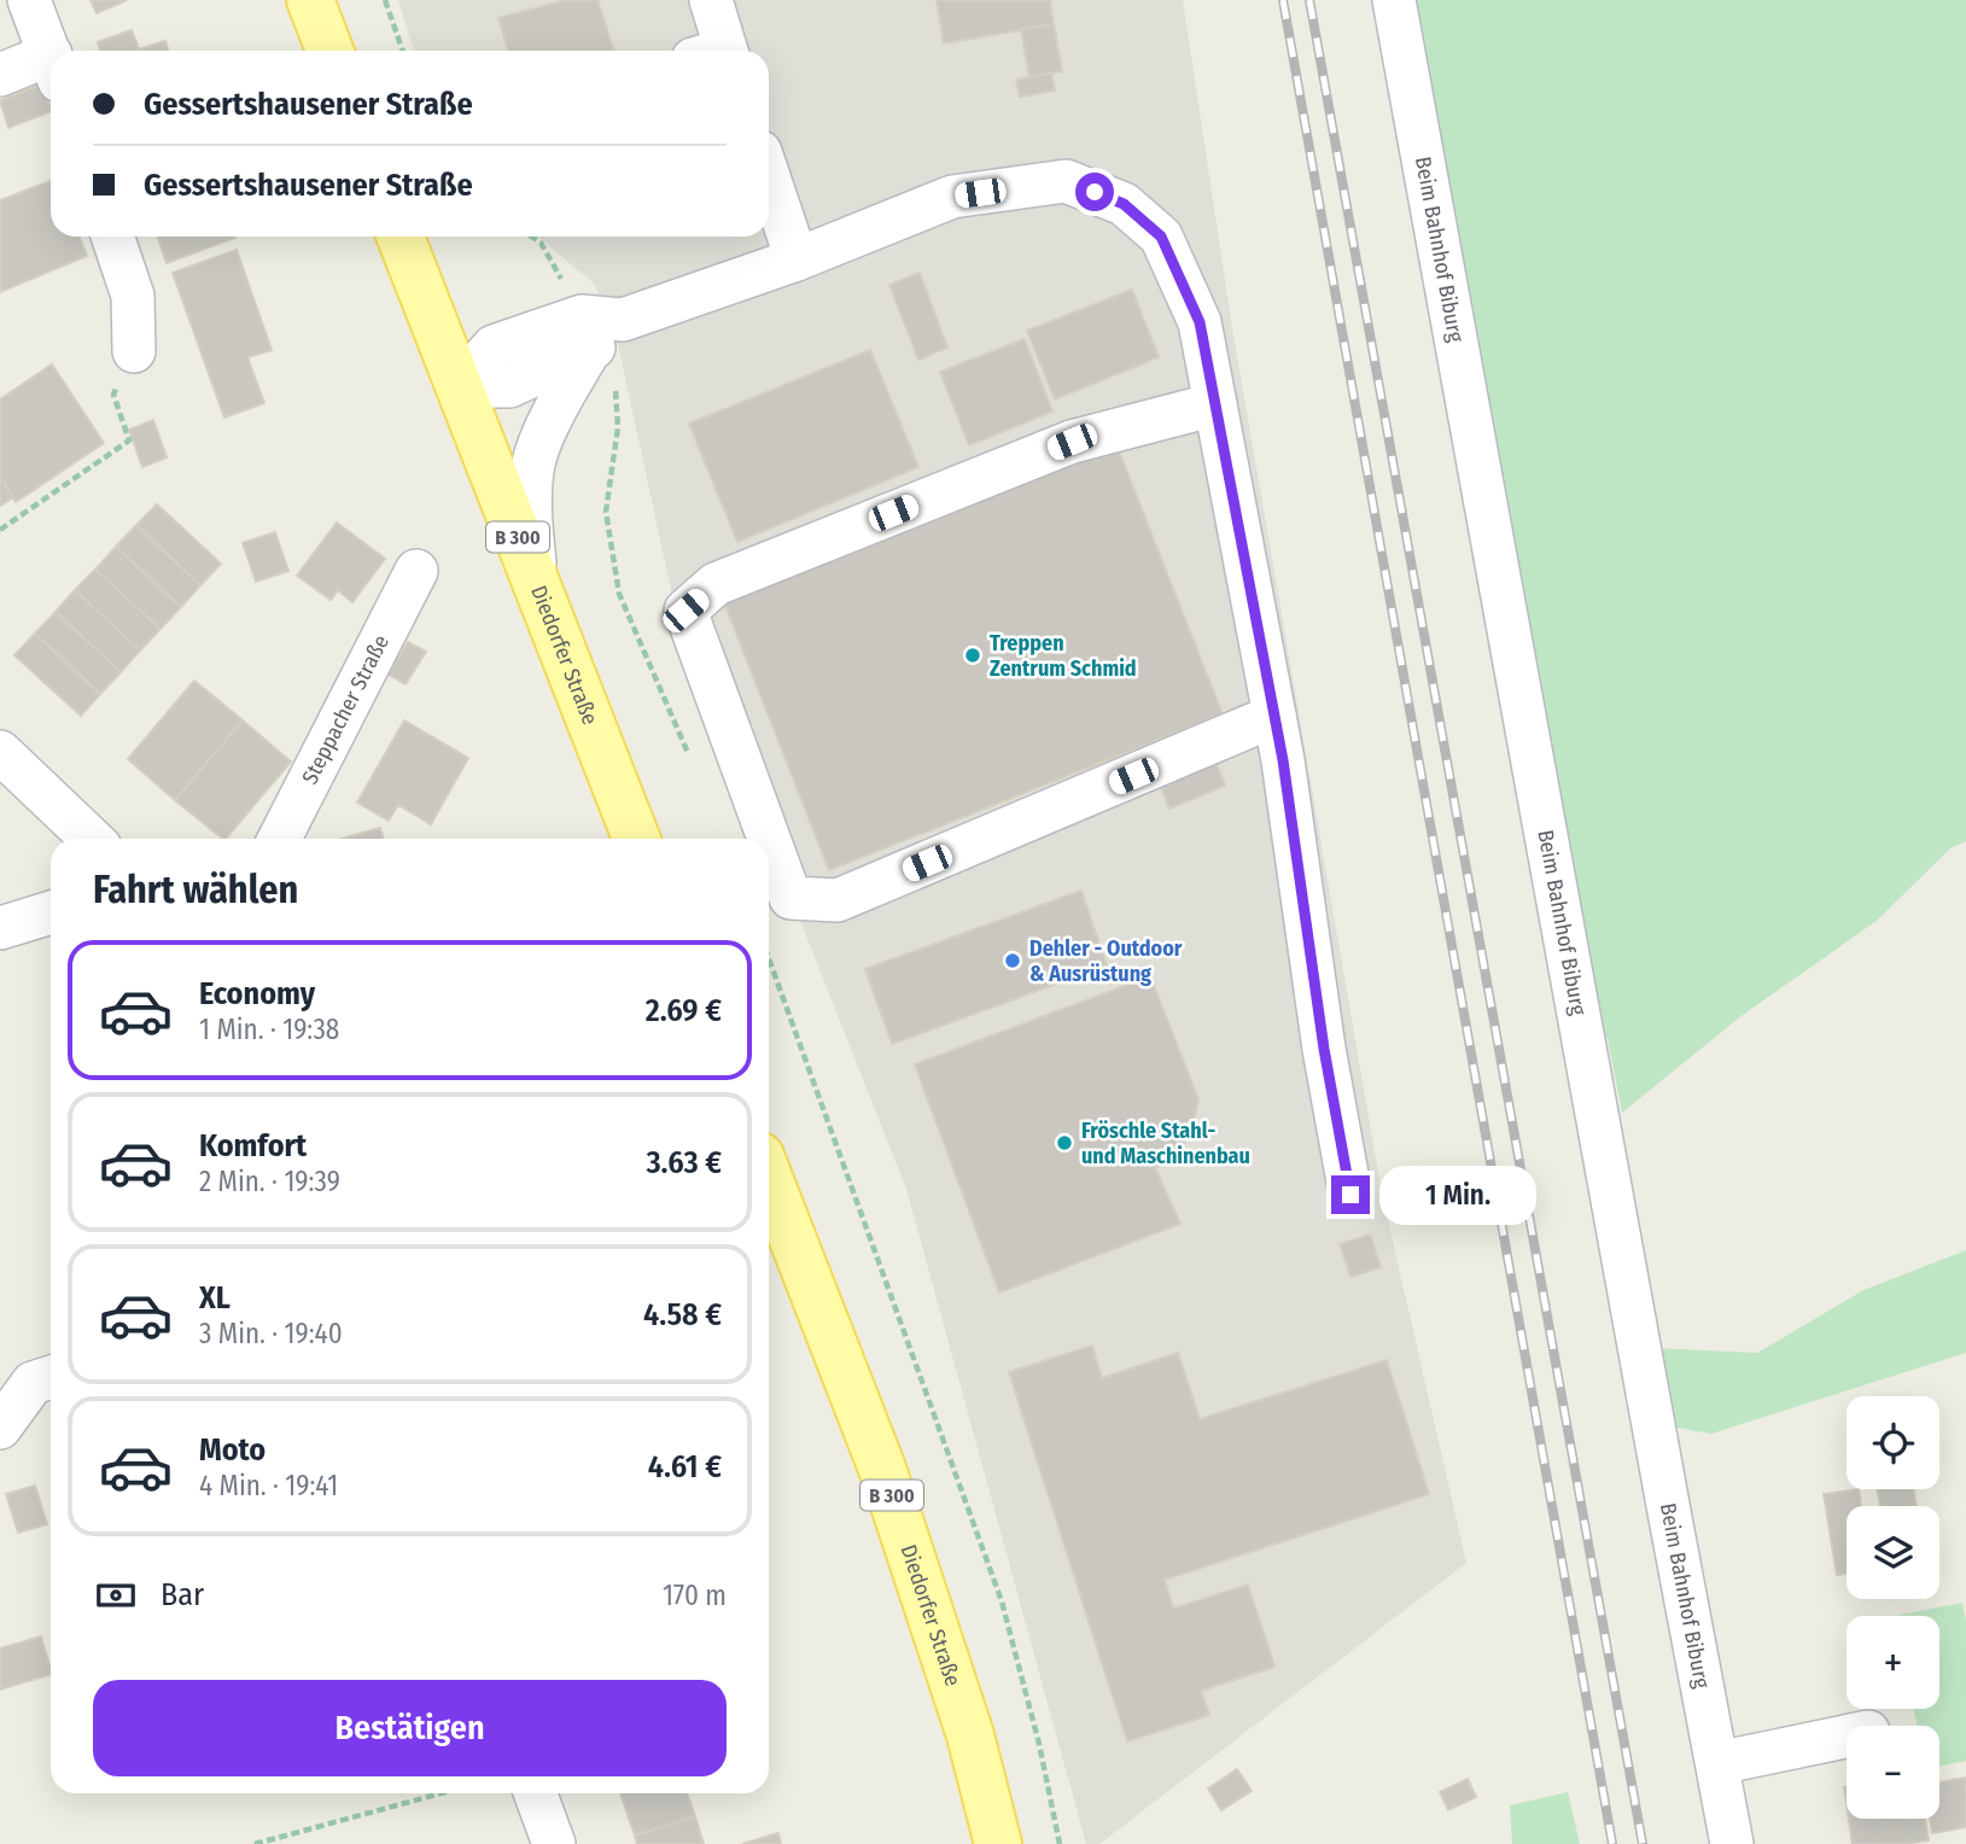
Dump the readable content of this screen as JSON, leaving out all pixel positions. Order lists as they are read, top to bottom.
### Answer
{
  "streets": {
    "main road": ["B 300", "Diedorfer Straße"],
    "street": ["Beim Bahnhof Biburg", "Steppacher Straße"]
  },
  "places": ["Treppen Zentrum Schmid", "Dehler - Outdoor & Ausrüstung", "Fröschle Stahl- und Maschinenbau"],
  "page": {
    "banner": ["Gessertshausener Straße", "Gessertshausener Straße"],
    "heading": "Fahrt wählen",
    "list": [
      {
        "name": "Economy",
        "note": "1 Min. · 19:38",
        "value": "2.69 €"
      },
      {
        "name": "Komfort",
        "note": "2 Min. · 19:39",
        "value": "3.63 €"
      },
      {
        "name": "XL",
        "note": "3 Min. · 19:40",
        "value": "4.58 €"
      },
      {
        "name": "Moto",
        "note": "4 Min. · 19:41",
        "value": "4.61 €"
      }
    ],
    "bubble": "1 Min.",
    "map_buttons": ["+", "−"],
    "pay": ["Bar", "170 m"],
    "buttons": "Bestätigen"
  }
}
